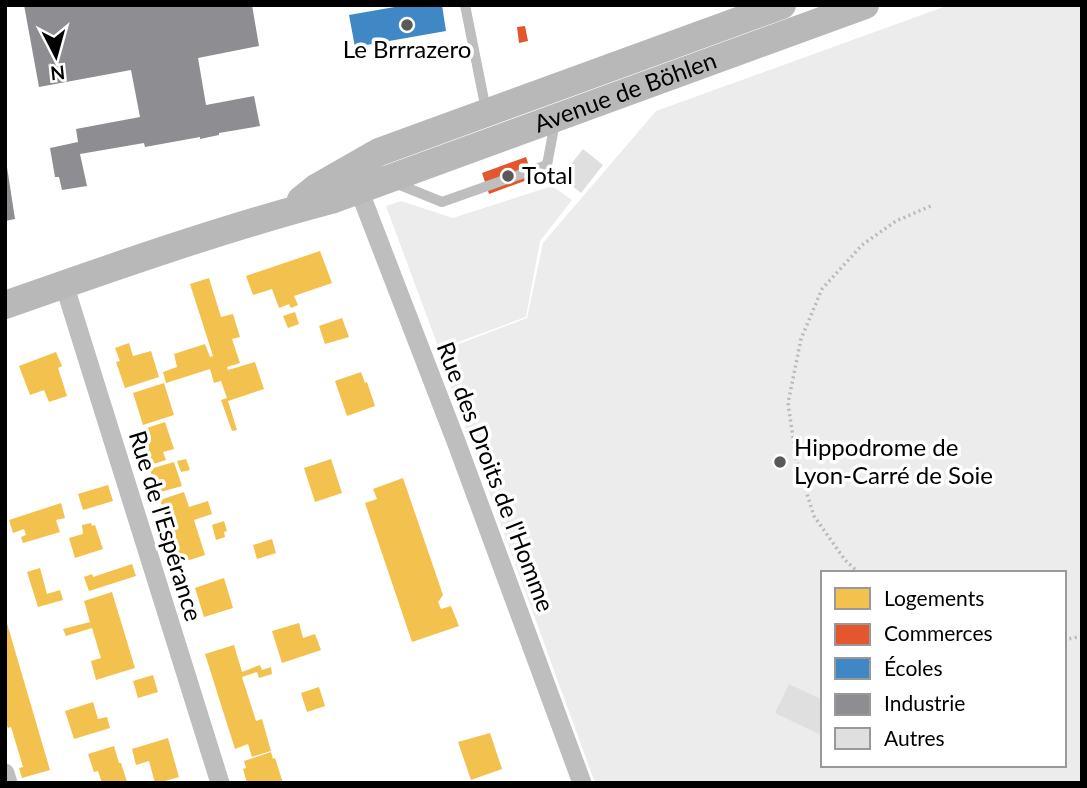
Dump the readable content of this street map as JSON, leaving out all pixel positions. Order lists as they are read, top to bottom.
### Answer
{
  "streets": {
    "main road": ["Avenue de Böhlen"],
    "street": ["Rue des Droits de l'Homme", "Rue de l'Espérance"]
  },
  "crossings": [
    ["Avenue de Böhlen", "Rue des Droits de l'Homme"],
    ["Avenue de Böhlen", "Rue de l'Espérance"]
  ],
  "places": ["Le Brrrazero", "Total", "Hippodrome de Lyon-Carré de Soie"],
  "legend": [
    "Logements",
    "Commerces",
    "Écoles",
    "Industrie",
    "Autres"
  ],
  "north": "bottom"
}
